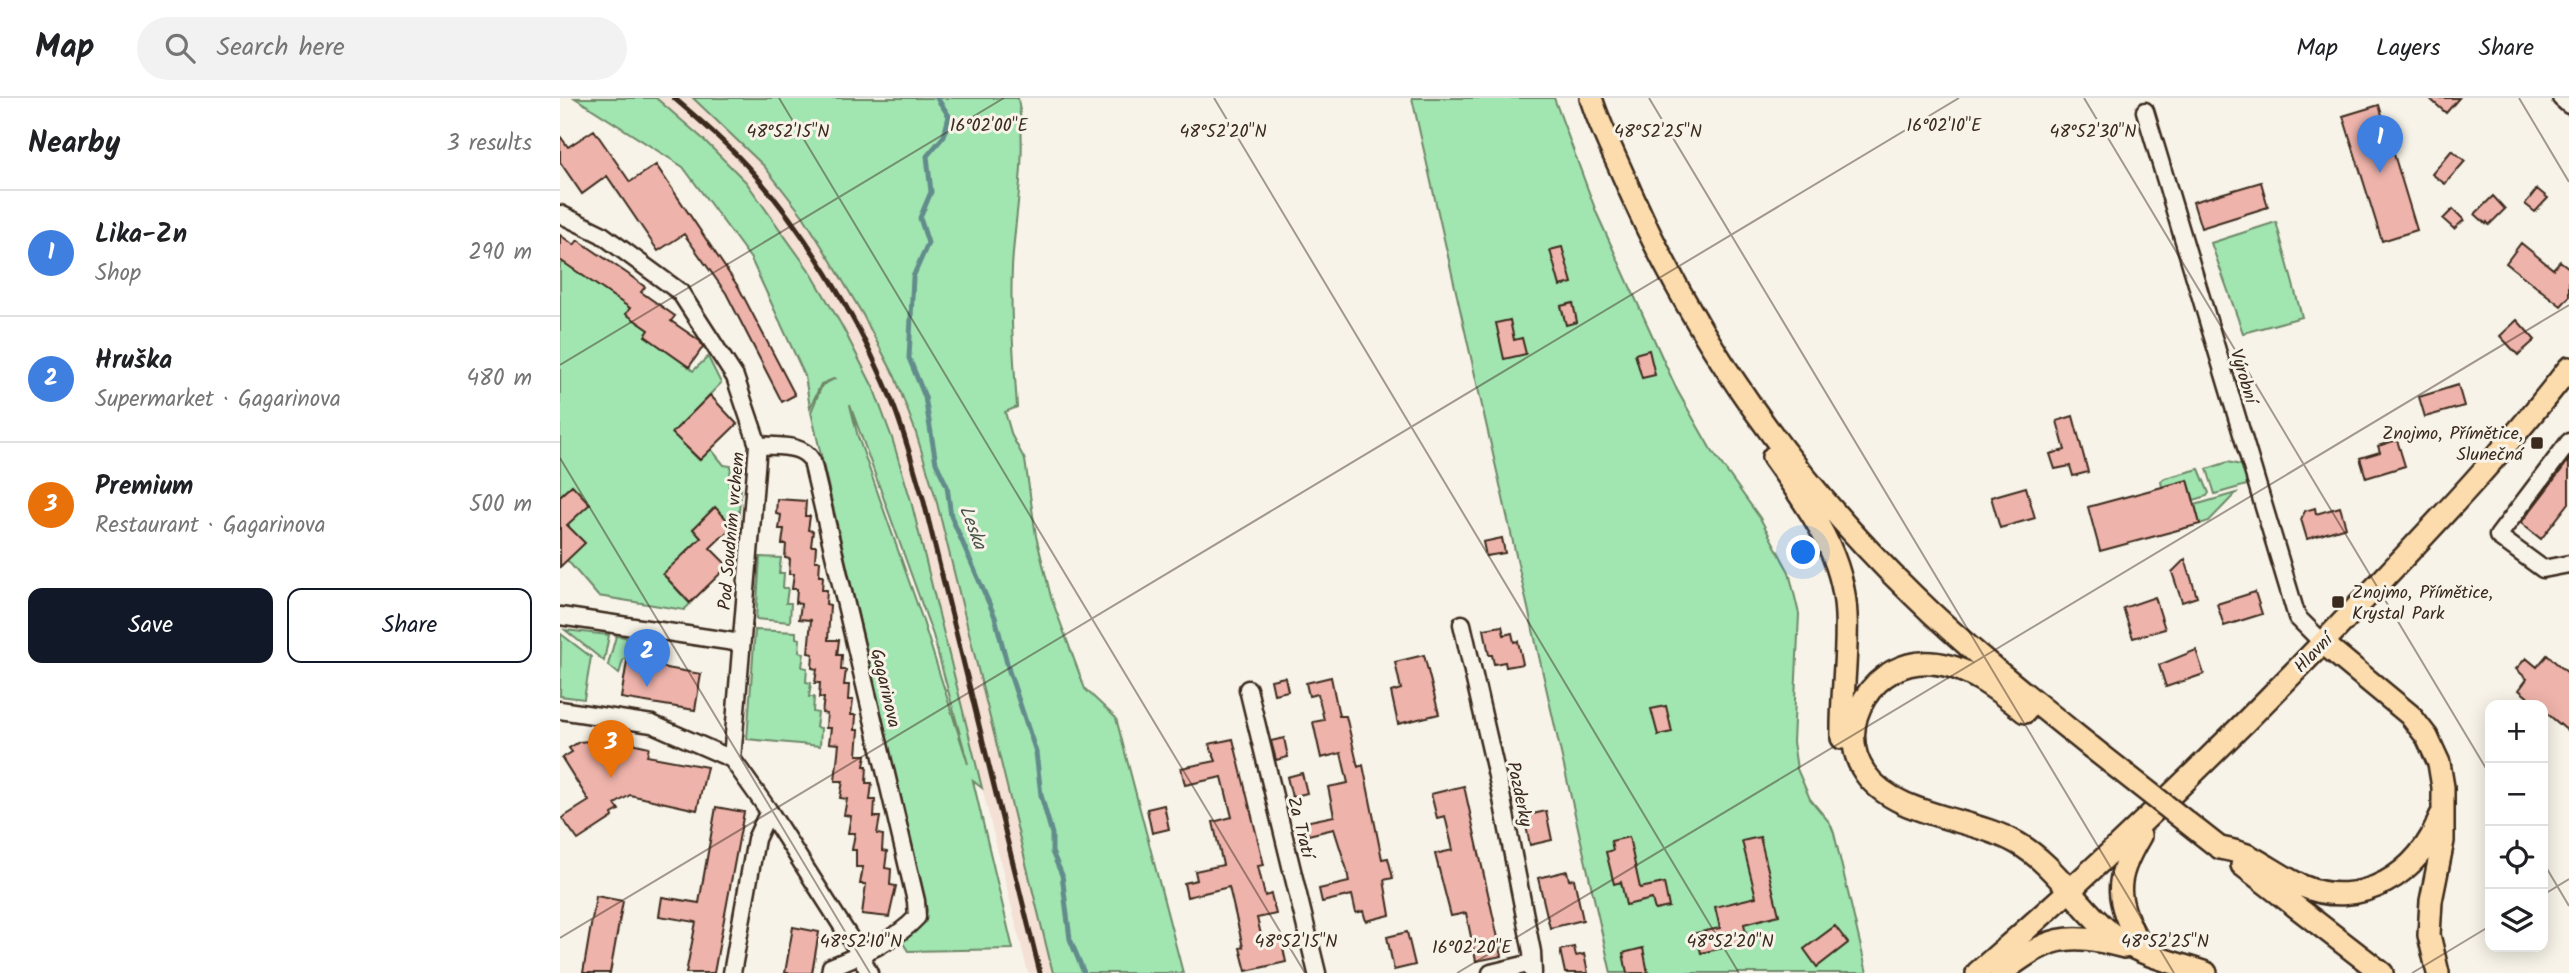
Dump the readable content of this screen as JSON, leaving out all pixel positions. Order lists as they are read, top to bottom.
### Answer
{
  "streets": {
    "main road": ["Hlavní"],
    "street": [
      "Výrobní",
      "Pod Soudním vrchem",
      "Gagarinova",
      "Pazderky",
      "Za Tratí"
    ]
  },
  "crossings": [
    ["Výrobní", "Hlavní"],
    ["Pod Soudním vrchem", "Gagarinova"]
  ],
  "water": ["Leska"],
  "places": {
    "transit": ["Znojmo, Přímětice, Slunečná", "Znojmo, Přímětice, Krystal Park"]
  },
  "page": {
    "header": "Map",
    "search": "Search here",
    "nav": ["Map", "Layers", "Share"],
    "heading": ["Nearby", "3 results"],
    "pins": ["1", "2", "3"],
    "list": [
      {
        "mark": "1",
        "name": "Lika-Zn",
        "note": "Shop",
        "value": "290 m"
      },
      {
        "mark": "2",
        "name": "Hruška",
        "note": "Supermarket · Gagarinova",
        "value": "480 m"
      },
      {
        "mark": "3",
        "name": "Premium",
        "note": "Restaurant · Gagarinova",
        "value": "500 m"
      }
    ],
    "buttons": ["Save", "Share"],
    "map_buttons": ["+", "−"]
  },
  "coordinates": [
    "16°02'00\"E",
    "16°02'10\"E",
    "48°52'15\"N",
    "48°52'20\"N",
    "48°52'25\"N",
    "48°52'30\"N",
    "48°52'10\"N",
    "16°02'20\"E"
  ]
}
